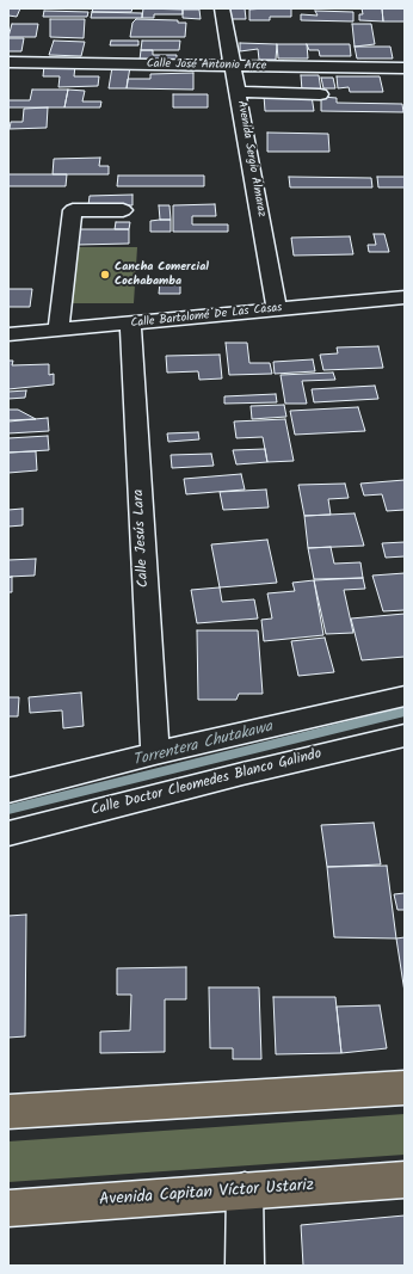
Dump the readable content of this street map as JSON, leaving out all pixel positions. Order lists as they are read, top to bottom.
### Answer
{
  "streets": {
    "main road": ["Avenida Capitan Víctor Ustariz"],
    "street": [
      "Calle José Antonio Arce",
      "Avenida Sergio Almaraz",
      "Calle Bartolomé De Las Casas",
      "Calle Jesús Lara",
      "Calle Doctor Cleomedes Blanco Galindo"
    ]
  },
  "crossings": [
    ["Calle José Antonio Arce", "Avenida Sergio Almaraz"],
    ["Avenida Sergio Almaraz", "Calle Bartolomé De Las Casas"],
    ["Calle Bartolomé De Las Casas", "Calle Jesús Lara"]
  ],
  "water": ["Torrentera Chutakawa"],
  "places": ["Cancha Comercial Cochabamba"]
}
